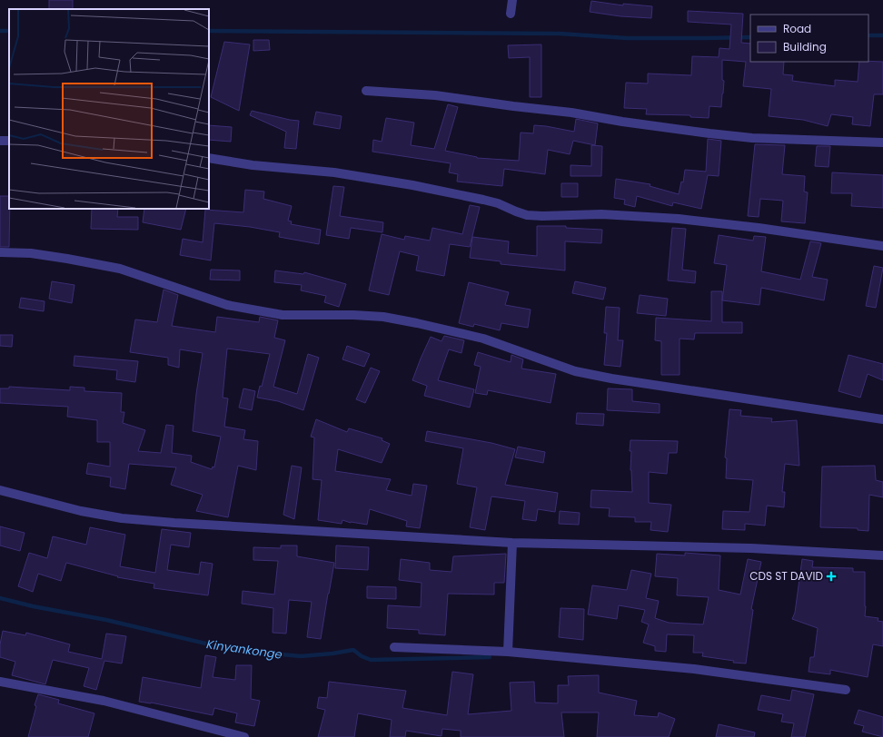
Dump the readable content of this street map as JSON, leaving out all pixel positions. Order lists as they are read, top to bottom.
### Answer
{
  "water": ["Kinyankonge"],
  "places": {
    "health": ["CDS ST DAVID"]
  },
  "legend": ["Road", "Building"]
}
